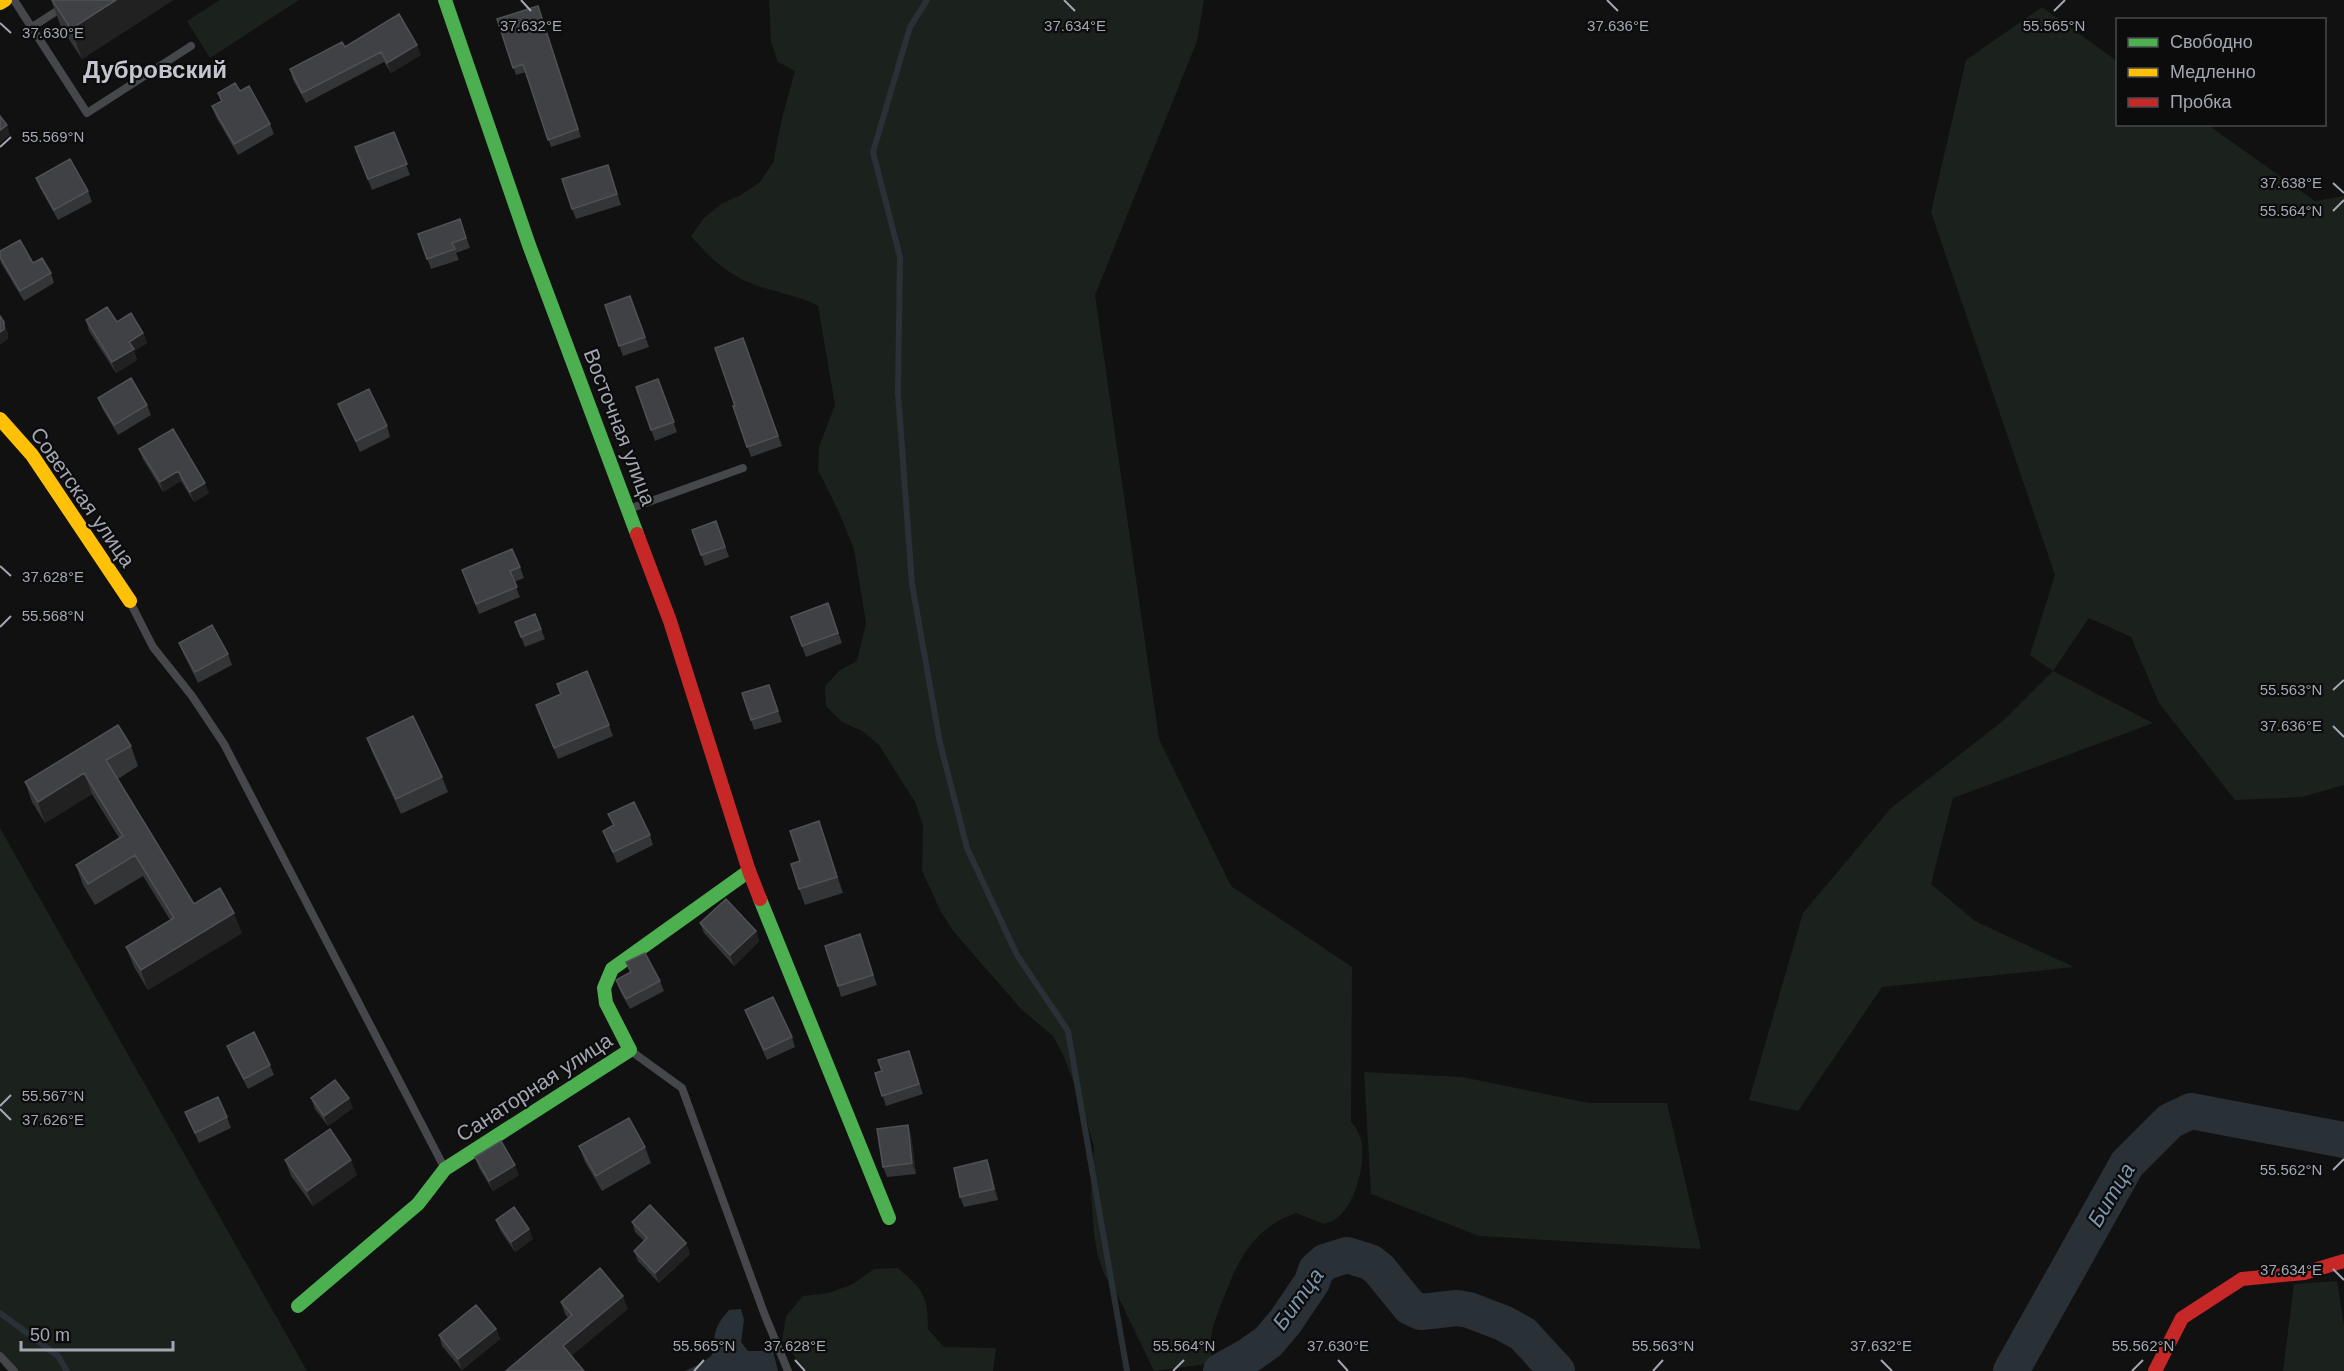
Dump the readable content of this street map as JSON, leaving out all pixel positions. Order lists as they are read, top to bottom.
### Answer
{
  "streets": {
    "street": ["Восточная улица", "Советская улица", "Санаторная улица"]
  },
  "crossings": [
    ["Восточная улица", "Санаторная улица"]
  ],
  "districts": ["Дубровский"],
  "water": ["Битца"],
  "legend": ["Свободно", "Медленно", "Пробка"],
  "scale_bar": "50 m",
  "coordinates": [
    "37.632°E",
    "37.634°E",
    "37.636°E",
    "55.565°N",
    "37.630°E",
    "55.569°N",
    "37.638°E",
    "55.564°N",
    "37.628°E",
    "55.568°N",
    "55.563°N",
    "55.567°N",
    "37.626°E",
    "55.562°N"
  ]
}
